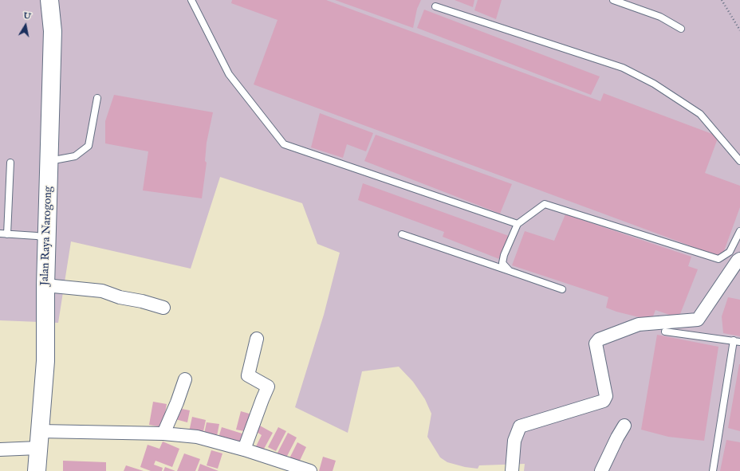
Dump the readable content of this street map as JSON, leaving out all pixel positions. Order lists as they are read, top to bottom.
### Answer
{
  "streets": {
    "main road": ["Jalan Raya Narogong"]
  },
  "north": "top"
}
